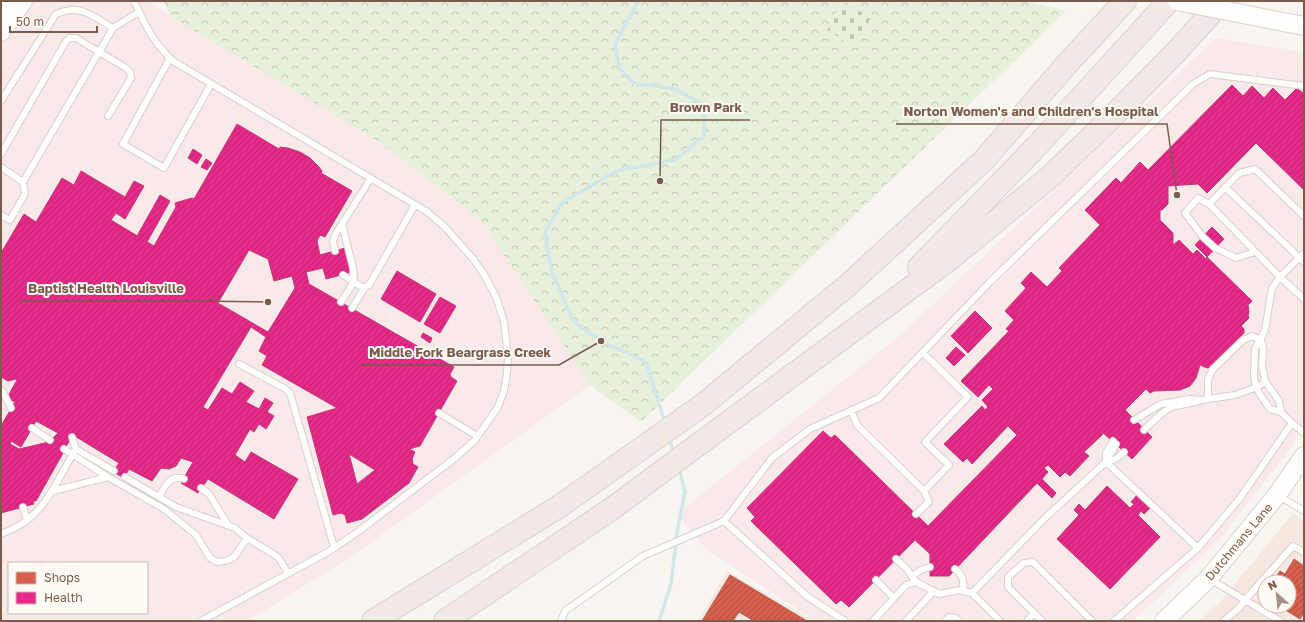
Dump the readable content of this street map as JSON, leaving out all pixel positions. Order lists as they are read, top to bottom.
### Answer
{
  "streets": {
    "street": ["Dutchmans Lane"]
  },
  "places": [
    "Brown Park",
    "Norton Women's and Children's Hospital",
    "Baptist Health Louisville",
    "Middle Fork Beargrass Creek"
  ],
  "legend": ["Shops", "Health"],
  "scale_bar": "50 m",
  "north": "top left"
}
